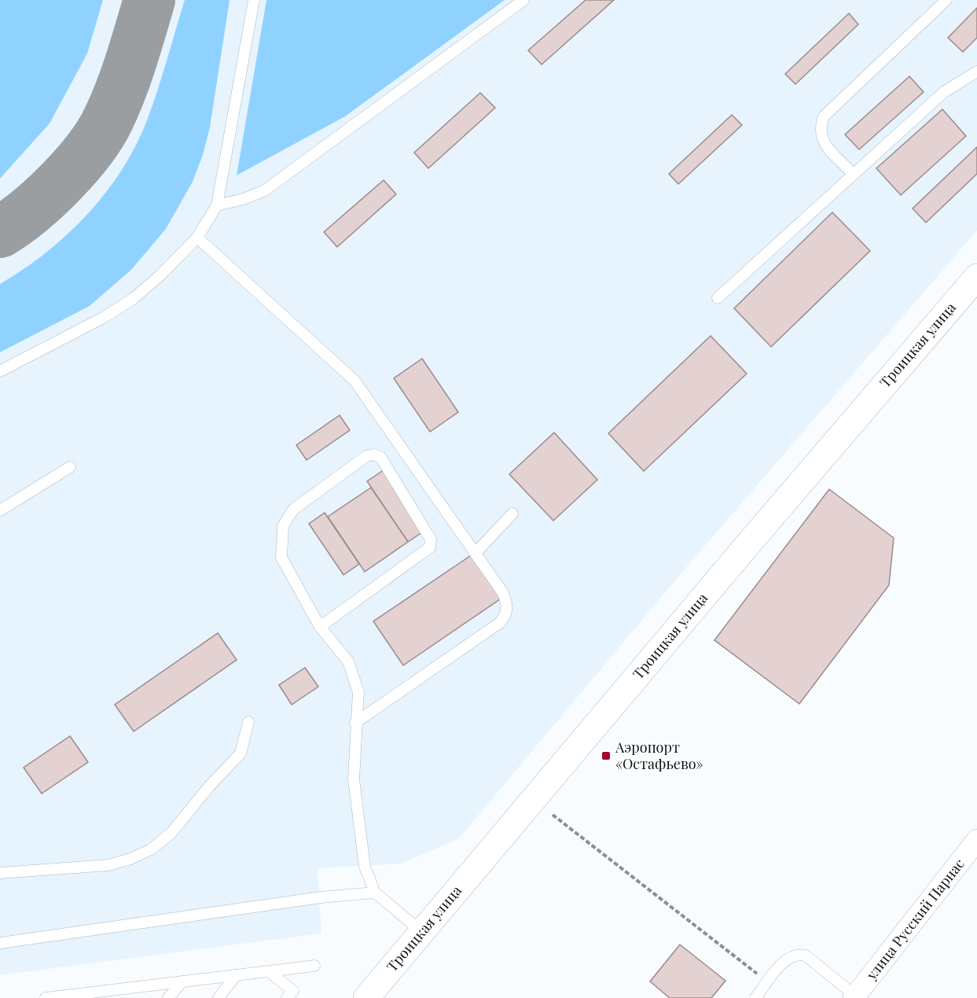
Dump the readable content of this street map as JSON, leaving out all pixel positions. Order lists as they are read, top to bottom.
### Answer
{
  "streets": {
    "street": ["Троицкая улица", "улица Русский Парнас"]
  },
  "places": {
    "transit": ["Аэропорт «Остафьево»"]
  }
}
